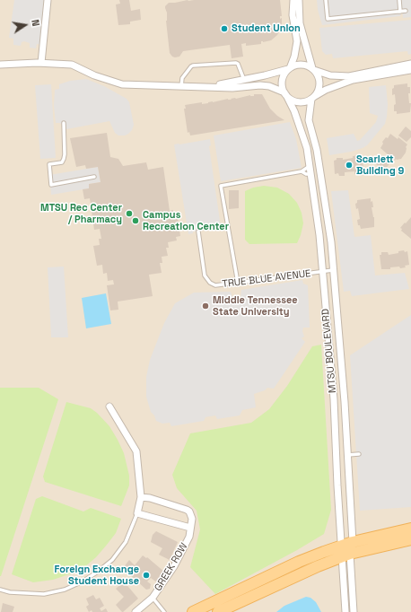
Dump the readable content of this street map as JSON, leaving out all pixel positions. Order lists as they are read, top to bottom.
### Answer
{
  "streets": {
    "street": ["MTSU BOULEVARD", "GREEK ROW"],
    "lane": ["TRUE BLUE AVENUE"]
  },
  "crossings": [
    ["TRUE BLUE AVENUE", "MTSU BOULEVARD"]
  ],
  "places": [
    "Student Union",
    "Scarlett Building 9",
    "MTSU Rec Center / Pharmacy",
    "Campus Recreation Center",
    "Middle Tennessee State University",
    "Foreign Exchange Student House"
  ],
  "north": "right"
}
